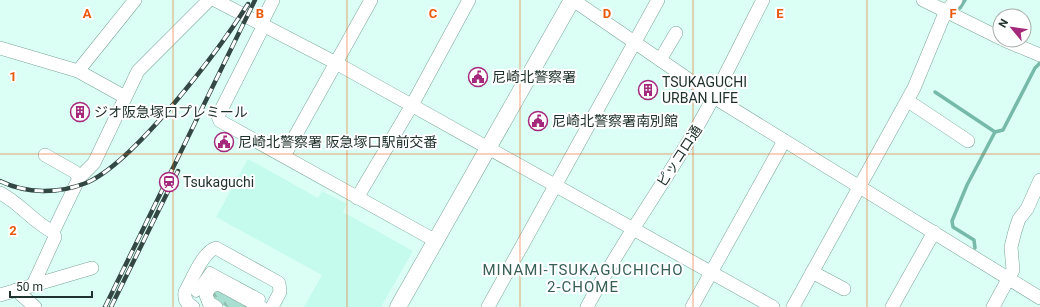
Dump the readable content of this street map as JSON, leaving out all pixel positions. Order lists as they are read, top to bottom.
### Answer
{
  "streets": {
    "street": ["ピッコロ通"]
  },
  "districts": ["MINAMI-TSUKAGUCHICHO 2-CHOME"],
  "places": {
    "public building": ["尼崎北警察署", "尼崎北警察署南別館", "尼崎北警察署 阪急塚口駅前交番"],
    "building": ["TSUKAGUCHI URBAN LIFE", "ジオ阪急塚口プレミール"],
    "station": ["Tsukaguchi"]
  },
  "scale_bar": "50 m",
  "north": "top left",
  "grid": {
    "columns": [
      "A",
      "B",
      "C",
      "D",
      "E",
      "F"
    ],
    "rows": ["1", "2"]
  }
}
